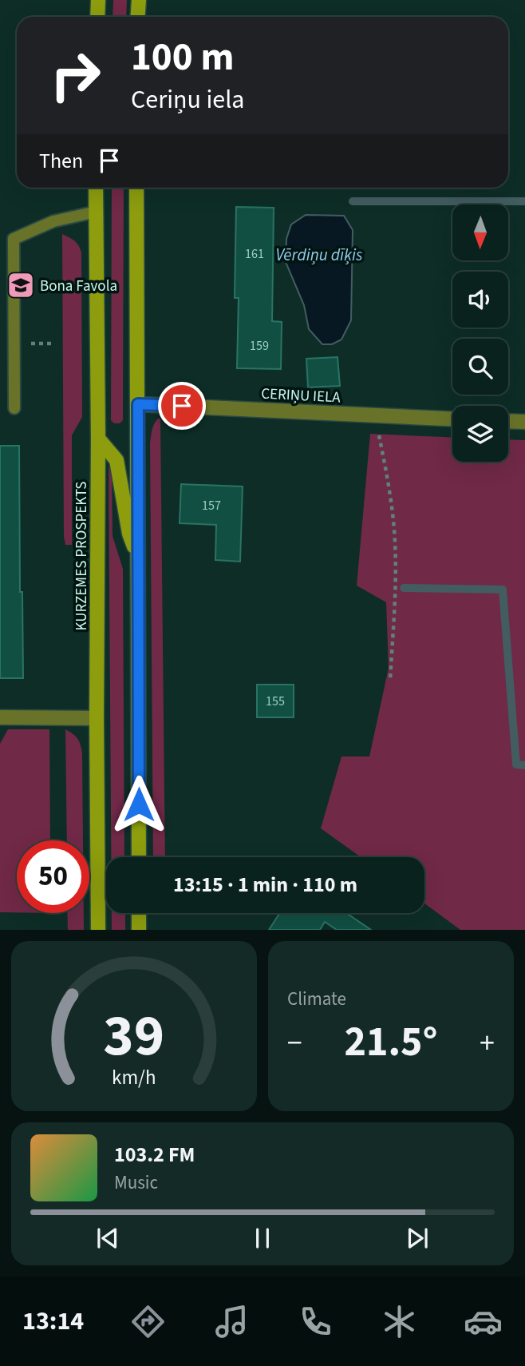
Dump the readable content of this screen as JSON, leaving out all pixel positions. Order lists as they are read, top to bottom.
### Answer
{
  "streets": {
    "main road": ["KURZEMES PROSPEKTS"],
    "street": ["CERIŅU IELA"]
  },
  "water": ["Vērdiņu dīķis"],
  "places": {
    "school or university": ["Bona Favola"]
  },
  "house_numbers": [
    "161",
    "159",
    "157",
    "155"
  ],
  "north": "bottom",
  "page": {
    "turn": ["100 m", "Ceriņu iela"],
    "then": "Then",
    "limit": "50",
    "trip": "13:15 · 1 min · 110 m",
    "tile": "Climate",
    "heat": ["−", "21.5°", "+"],
    "song": ["103.2 FM", "Music"],
    "tabs": "13:14",
    "gauge": ["39", "km/h"]
  }
}
